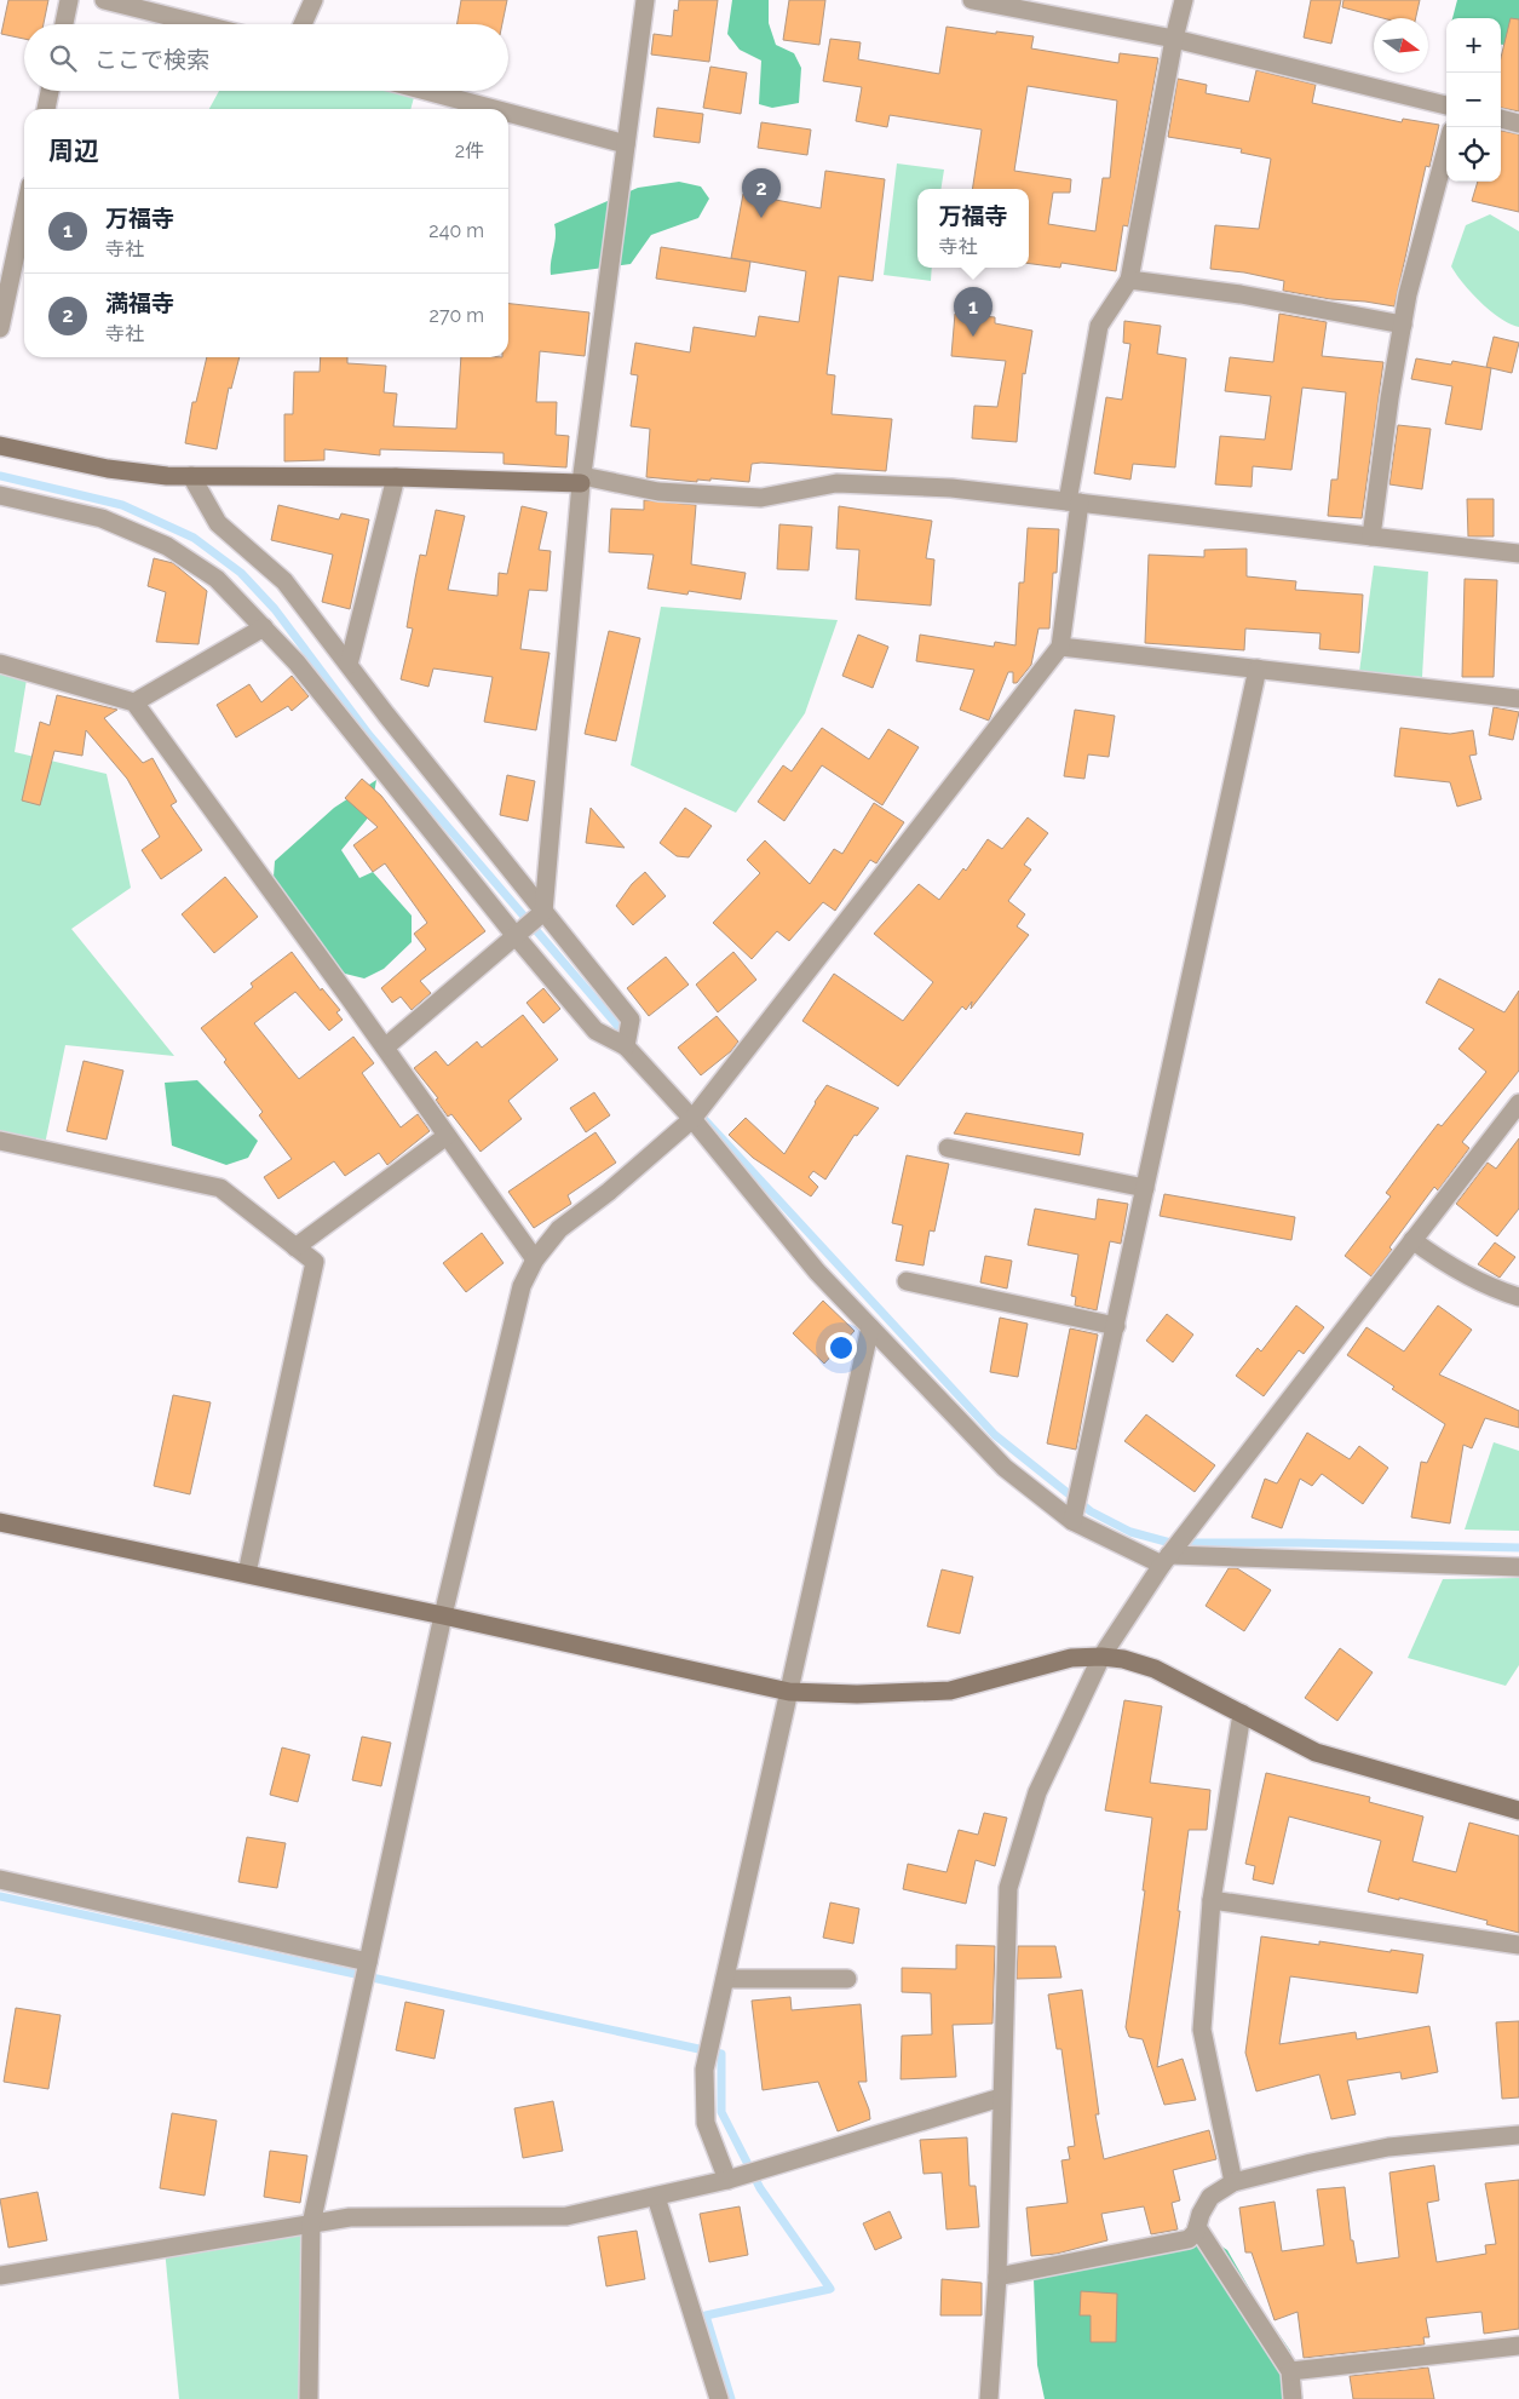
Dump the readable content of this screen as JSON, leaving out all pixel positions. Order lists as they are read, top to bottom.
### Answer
{
  "north": "right",
  "page": {
    "map_buttons": ["+", "−"],
    "search": "ここで検索",
    "heading": ["周辺", "2件"],
    "pins": ["2", "1"],
    "list": [
      {
        "mark": "1",
        "name": "万福寺",
        "note": "寺社",
        "value": "240 m"
      },
      {
        "mark": "2",
        "name": "満福寺",
        "note": "寺社",
        "value": "270 m"
      }
    ],
    "popup": ["万福寺", "寺社"]
  }
}
